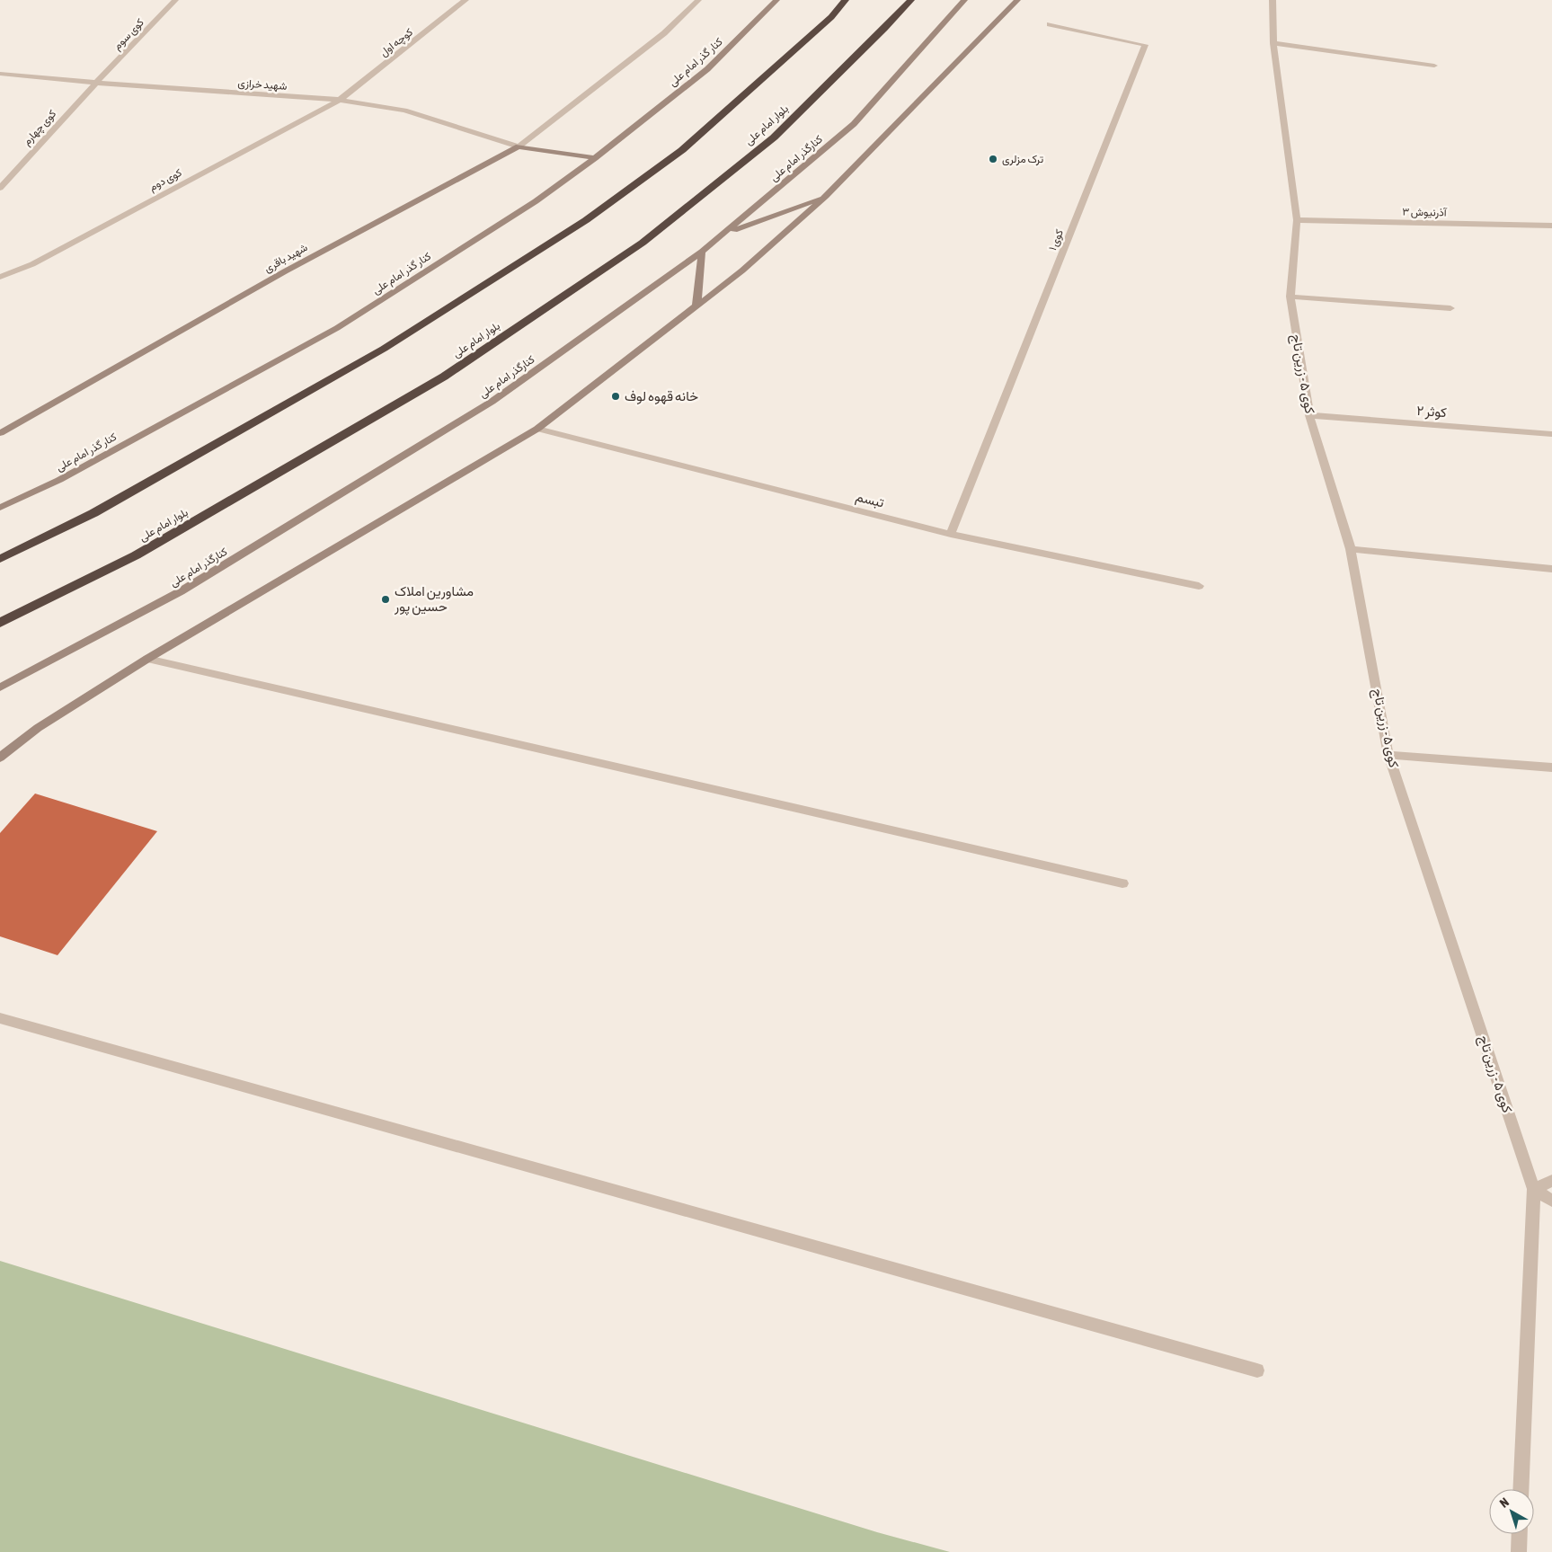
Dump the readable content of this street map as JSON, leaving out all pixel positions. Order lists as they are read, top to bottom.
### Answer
{
  "streets": {
    "highway": ["بلوار امام علی"],
    "main road": ["کنار گذر امام علی", "کنارگذر امام علی", "شهید باقری"],
    "street": [
      "کوی سوم",
      "کوچه اول",
      "شهید خرازی",
      "کوی چهارم",
      "کوی دوم",
      "آذرنیوش ۳",
      "کوی ۱",
      "کوی ۵ - زرین تاج",
      "کوثر ۲",
      "تبسم"
    ]
  },
  "crossings": [
    ["کوی سوم", "شهید خرازی"],
    ["کوی سوم", "کوی چهارم"],
    ["کوچه اول", "شهید خرازی"],
    ["کوچه اول", "کوی دوم"],
    ["شهید خرازی", "کوی چهارم"],
    ["شهید خرازی", "کوی دوم"],
    ["شهید خرازی", "شهید باقری"],
    ["آذرنیوش ۳", "کوی ۵ - زرین تاج"],
    ["کوی ۱", "تبسم"],
    ["کوی ۵ - زرین تاج", "کوثر ۲"]
  ],
  "places": ["ترک مزلری", "خانه قهوه لوف", "مشاورین املاک حسین پور"],
  "north": "top left"
}
